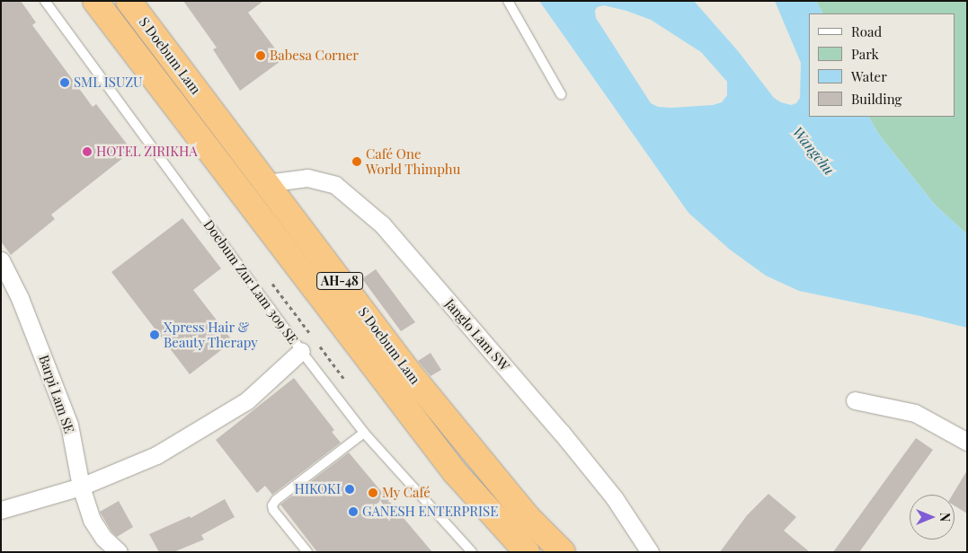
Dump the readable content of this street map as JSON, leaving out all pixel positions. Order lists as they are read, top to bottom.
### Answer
{
  "streets": {
    "highway": ["S Doebum Lam", "AH-48"],
    "street": ["Janglo Lam SW", "Barpi Lam SE"],
    "lane": ["Doebum Zur Lam 309 SE"]
  },
  "crossings": [
    ["S Doebum Lam", "Janglo Lam SW"]
  ],
  "water": ["Wangchu"],
  "places": [
    "Babesa Corner",
    "SML ISUZU",
    "HOTEL ZIRIKHA",
    "Café One World Thimphu",
    "Xpress Hair & Beauty Therapy",
    "HIKOKI",
    "My Café",
    "GANESH ENTERPRISE"
  ],
  "legend": [
    "Road",
    "Park",
    "Water",
    "Building"
  ],
  "north": "right"
}
